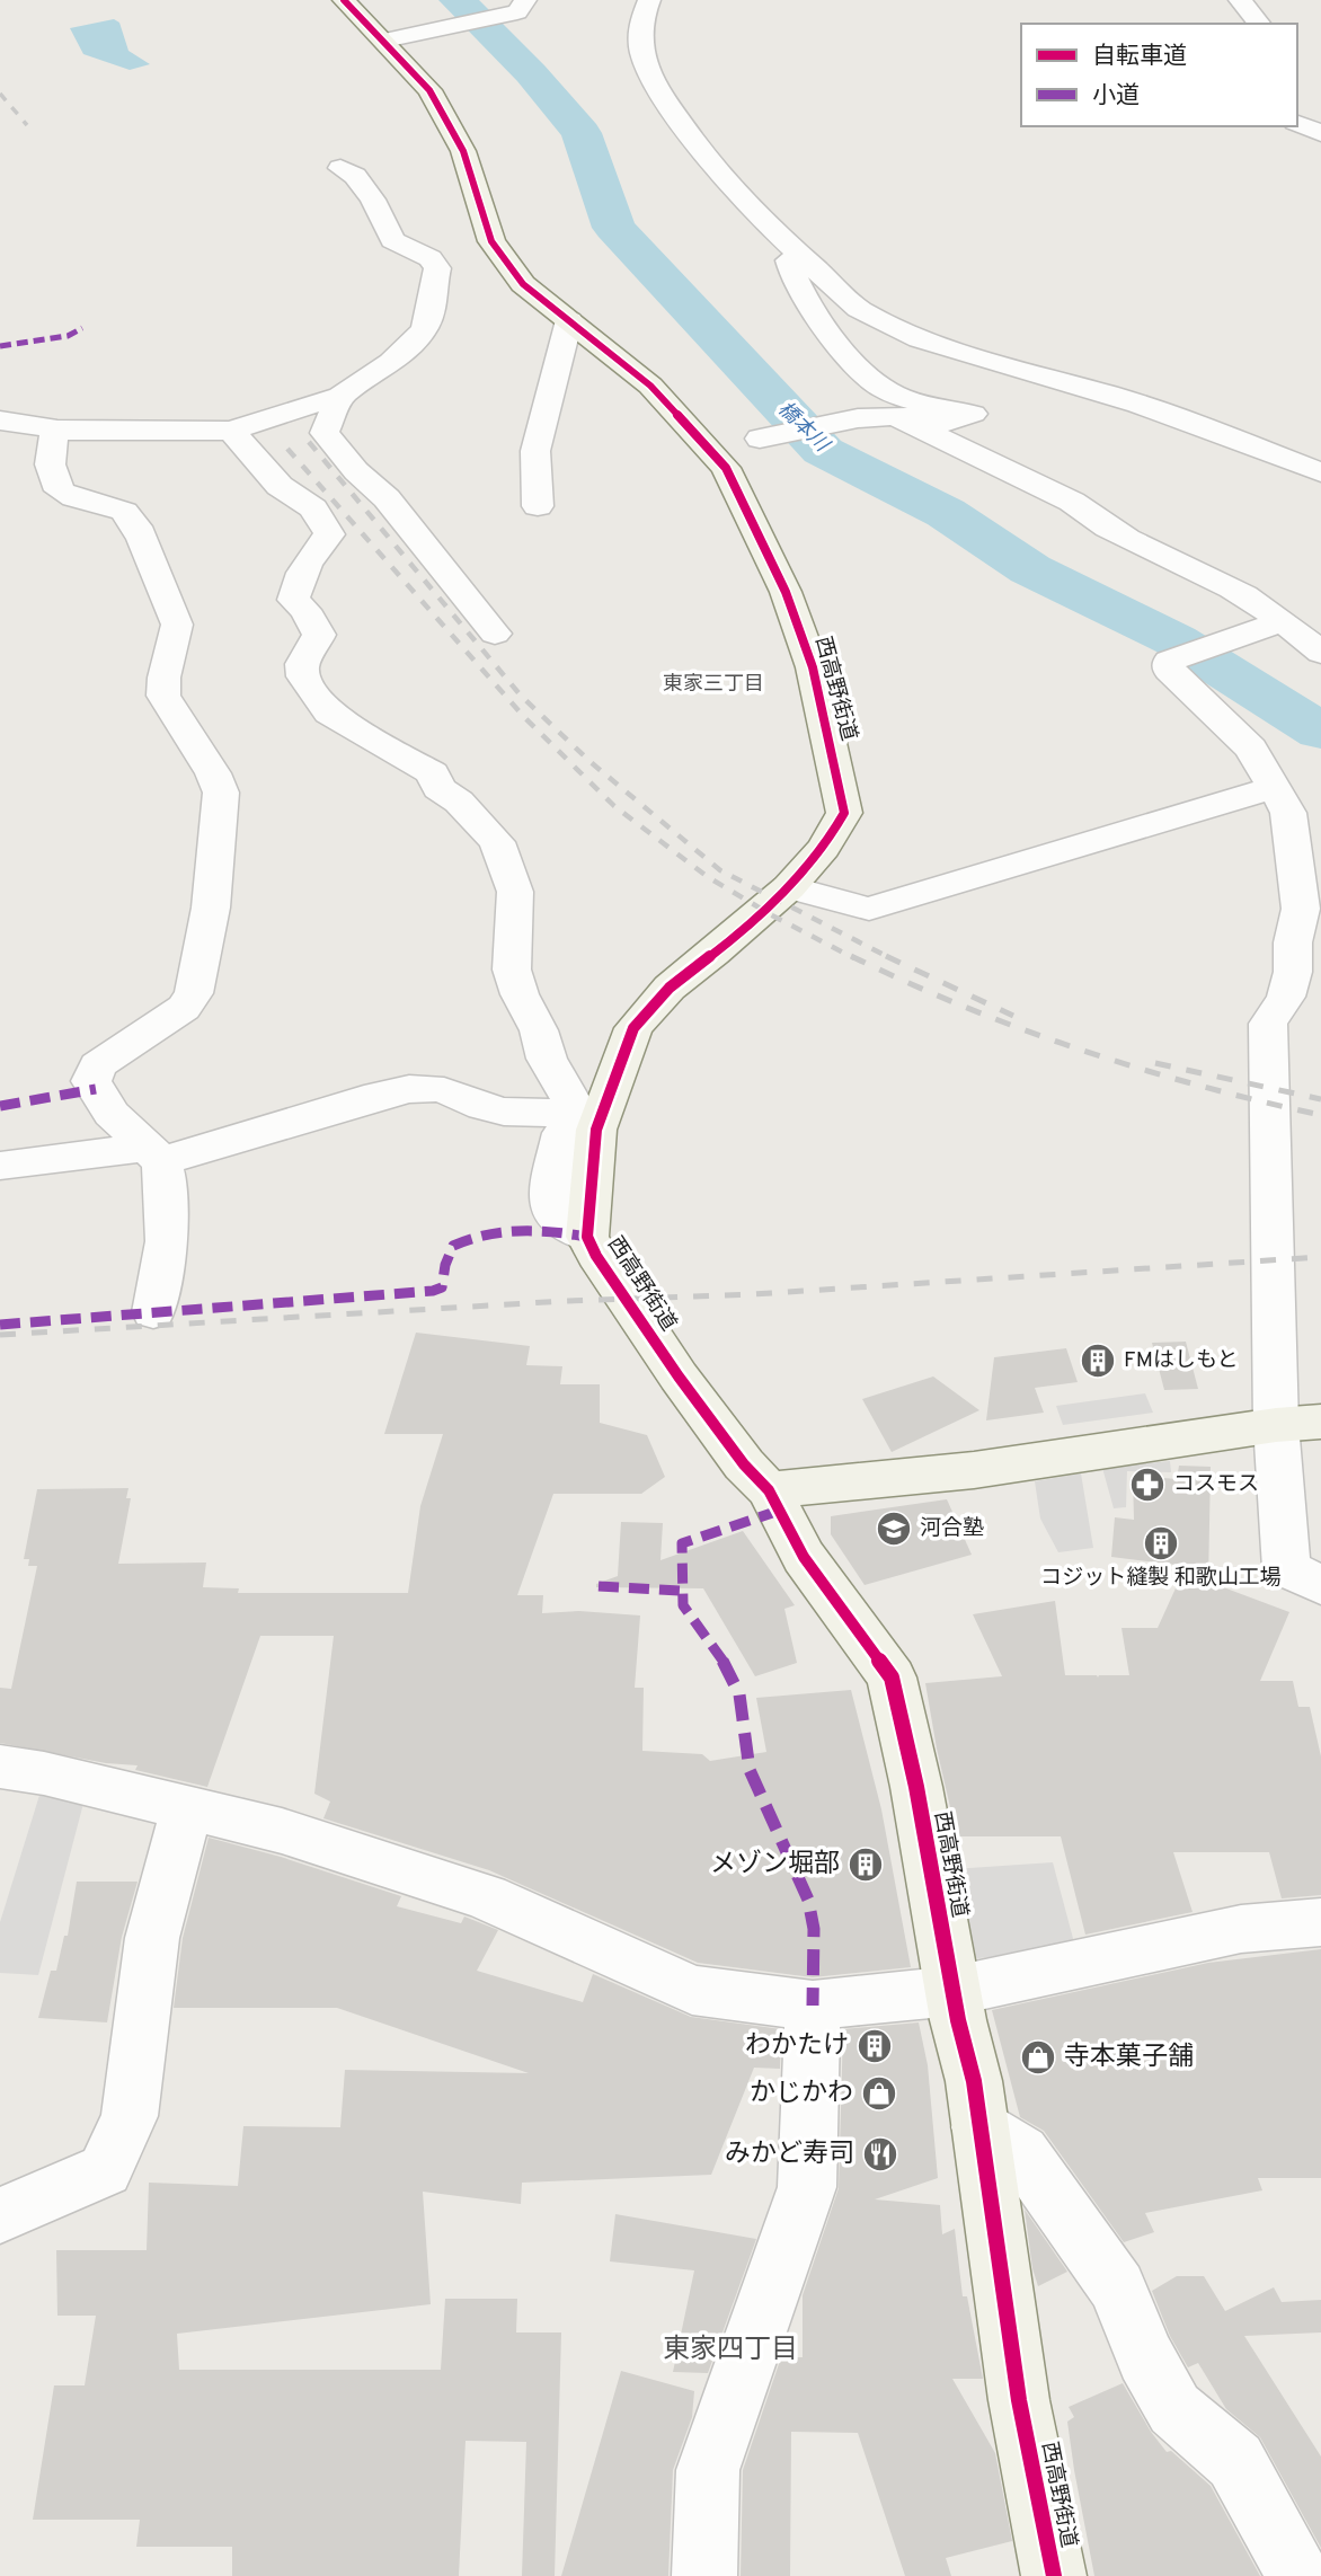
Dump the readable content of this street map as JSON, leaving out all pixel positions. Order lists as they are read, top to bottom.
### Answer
{
  "streets": {
    "street": ["西高野街道"]
  },
  "districts": ["東家三丁目", "東家四丁目"],
  "water": ["橋本川"],
  "places": {
    "building": [
      "FMはしもと",
      "コジット縫製 和歌山工場",
      "メゾン堀部",
      "わかたけ"
    ],
    "pharmacy": ["コスモス"],
    "school or university": ["河合塾"],
    "shop": ["寺本菓子舗", "かじかわ"],
    "restaurant": ["みかど寿司"]
  },
  "legend": ["自転車道", "小道"]
}
